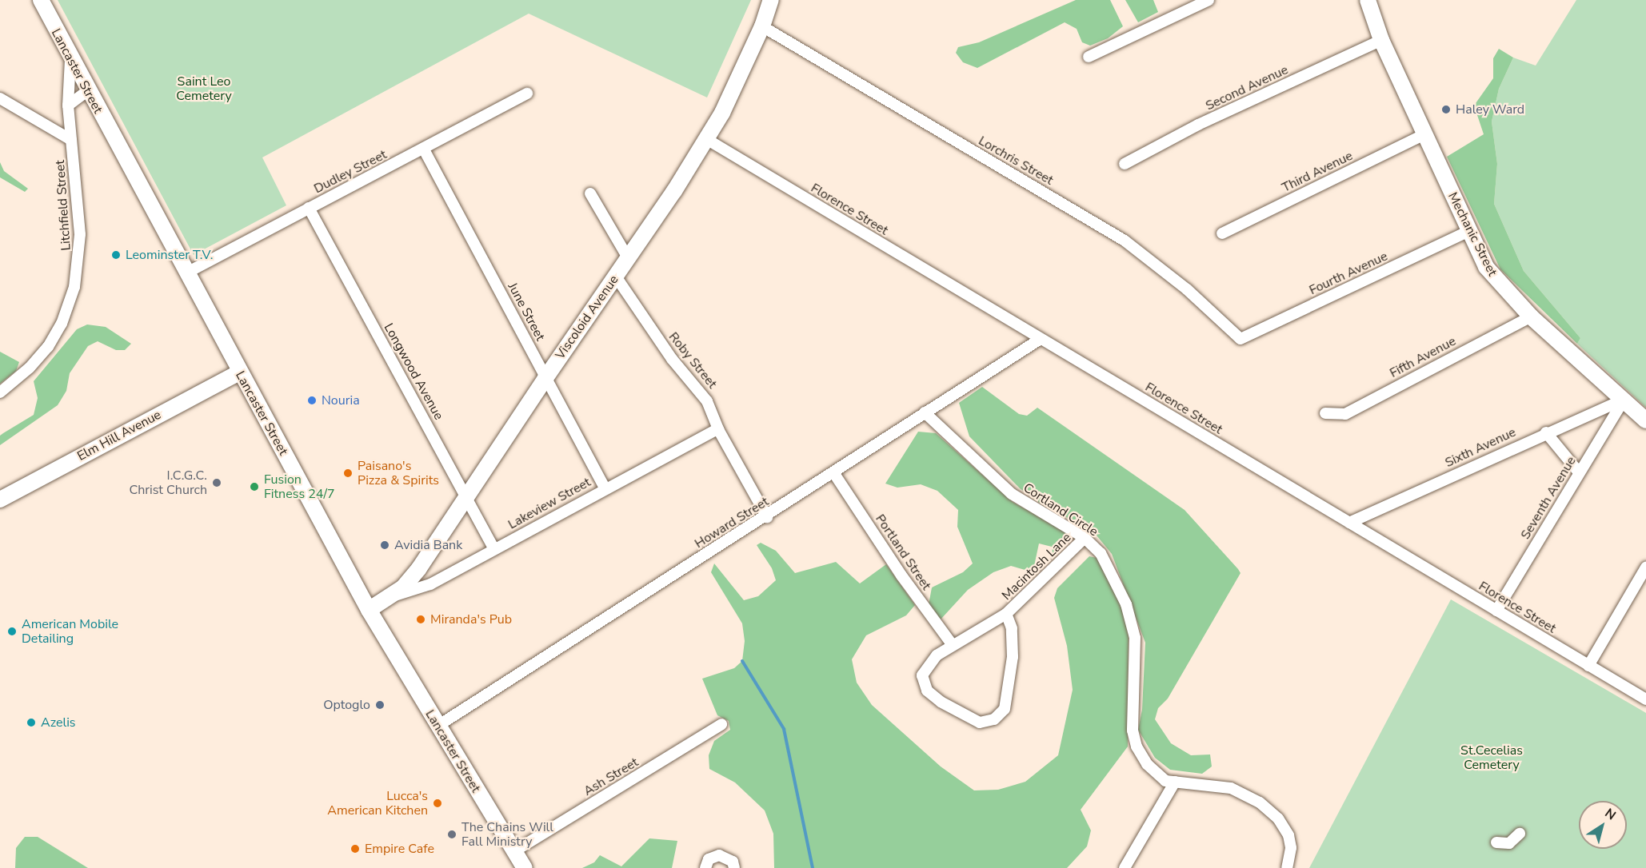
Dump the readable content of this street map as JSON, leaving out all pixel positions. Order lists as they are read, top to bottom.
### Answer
{
  "streets": {
    "main road": [
      "Lancaster Street",
      "Mechanic Street",
      "Viscoloid Avenue",
      "Elm Hill Avenue"
    ],
    "street": [
      "Second Avenue",
      "Lorchris Street",
      "Dudley Street",
      "Third Avenue",
      "Litchfield Street",
      "Florence Street",
      "Fourth Avenue",
      "June Street",
      "Fifth Avenue",
      "Roby Street",
      "Longwood Avenue",
      "Sixth Avenue",
      "Seventh Avenue",
      "Lakeview Street",
      "Cortland Circle",
      "Howard Street",
      "Portland Street",
      "Macintosh Lane",
      "Ash Street"
    ]
  },
  "crossings": [
    ["Lancaster Street", "Dudley Street"],
    ["Lancaster Street", "Litchfield Street"],
    ["Lancaster Street", "Viscoloid Avenue"],
    ["Lancaster Street", "Elm Hill Avenue"],
    ["Lancaster Street", "Howard Street"],
    ["Lancaster Street", "Ash Street"],
    ["Second Avenue", "Mechanic Street"],
    ["Lorchris Street", "Fourth Avenue"],
    ["Lorchris Street", "Viscoloid Avenue"],
    ["Dudley Street", "June Street"],
    ["Dudley Street", "Longwood Avenue"],
    ["Third Avenue", "Mechanic Street"],
    ["Florence Street", "Viscoloid Avenue"],
    ["Florence Street", "Sixth Avenue"],
    ["Florence Street", "Seventh Avenue"],
    ["Florence Street", "Howard Street"],
    ["Mechanic Street", "Fourth Avenue"],
    ["Mechanic Street", "Fifth Avenue"],
    ["Mechanic Street", "Sixth Avenue"],
    ["Mechanic Street", "Seventh Avenue"],
    ["June Street", "Viscoloid Avenue"],
    ["June Street", "Lakeview Street"],
    ["Viscoloid Avenue", "Roby Street"],
    ["Viscoloid Avenue", "Longwood Avenue"],
    ["Viscoloid Avenue", "Lakeview Street"],
    ["Roby Street", "Lakeview Street"],
    ["Roby Street", "Howard Street"],
    ["Longwood Avenue", "Lakeview Street"],
    ["Sixth Avenue", "Seventh Avenue"],
    ["Cortland Circle", "Howard Street"],
    ["Cortland Circle", "Macintosh Lane"],
    ["Howard Street", "Portland Street"],
    ["Portland Street", "Macintosh Lane"]
  ],
  "parks": ["Saint Leo Cemetery", "St.Cecelias Cemetery"],
  "places": [
    "Haley Ward",
    "Leominster T.V.",
    "Nouria",
    "Paisano's Pizza & Spirits",
    "I.C.G.C. Christ Church",
    "Fusion Fitness 24/7",
    "Avidia Bank",
    "Miranda's Pub",
    "American Mobile Detailing",
    "Optoglo",
    "Azelis",
    "Lucca's American Kitchen",
    "The Chains Will Fall Ministry",
    "Empire Cafe"
  ],
  "north": "top right"
}
